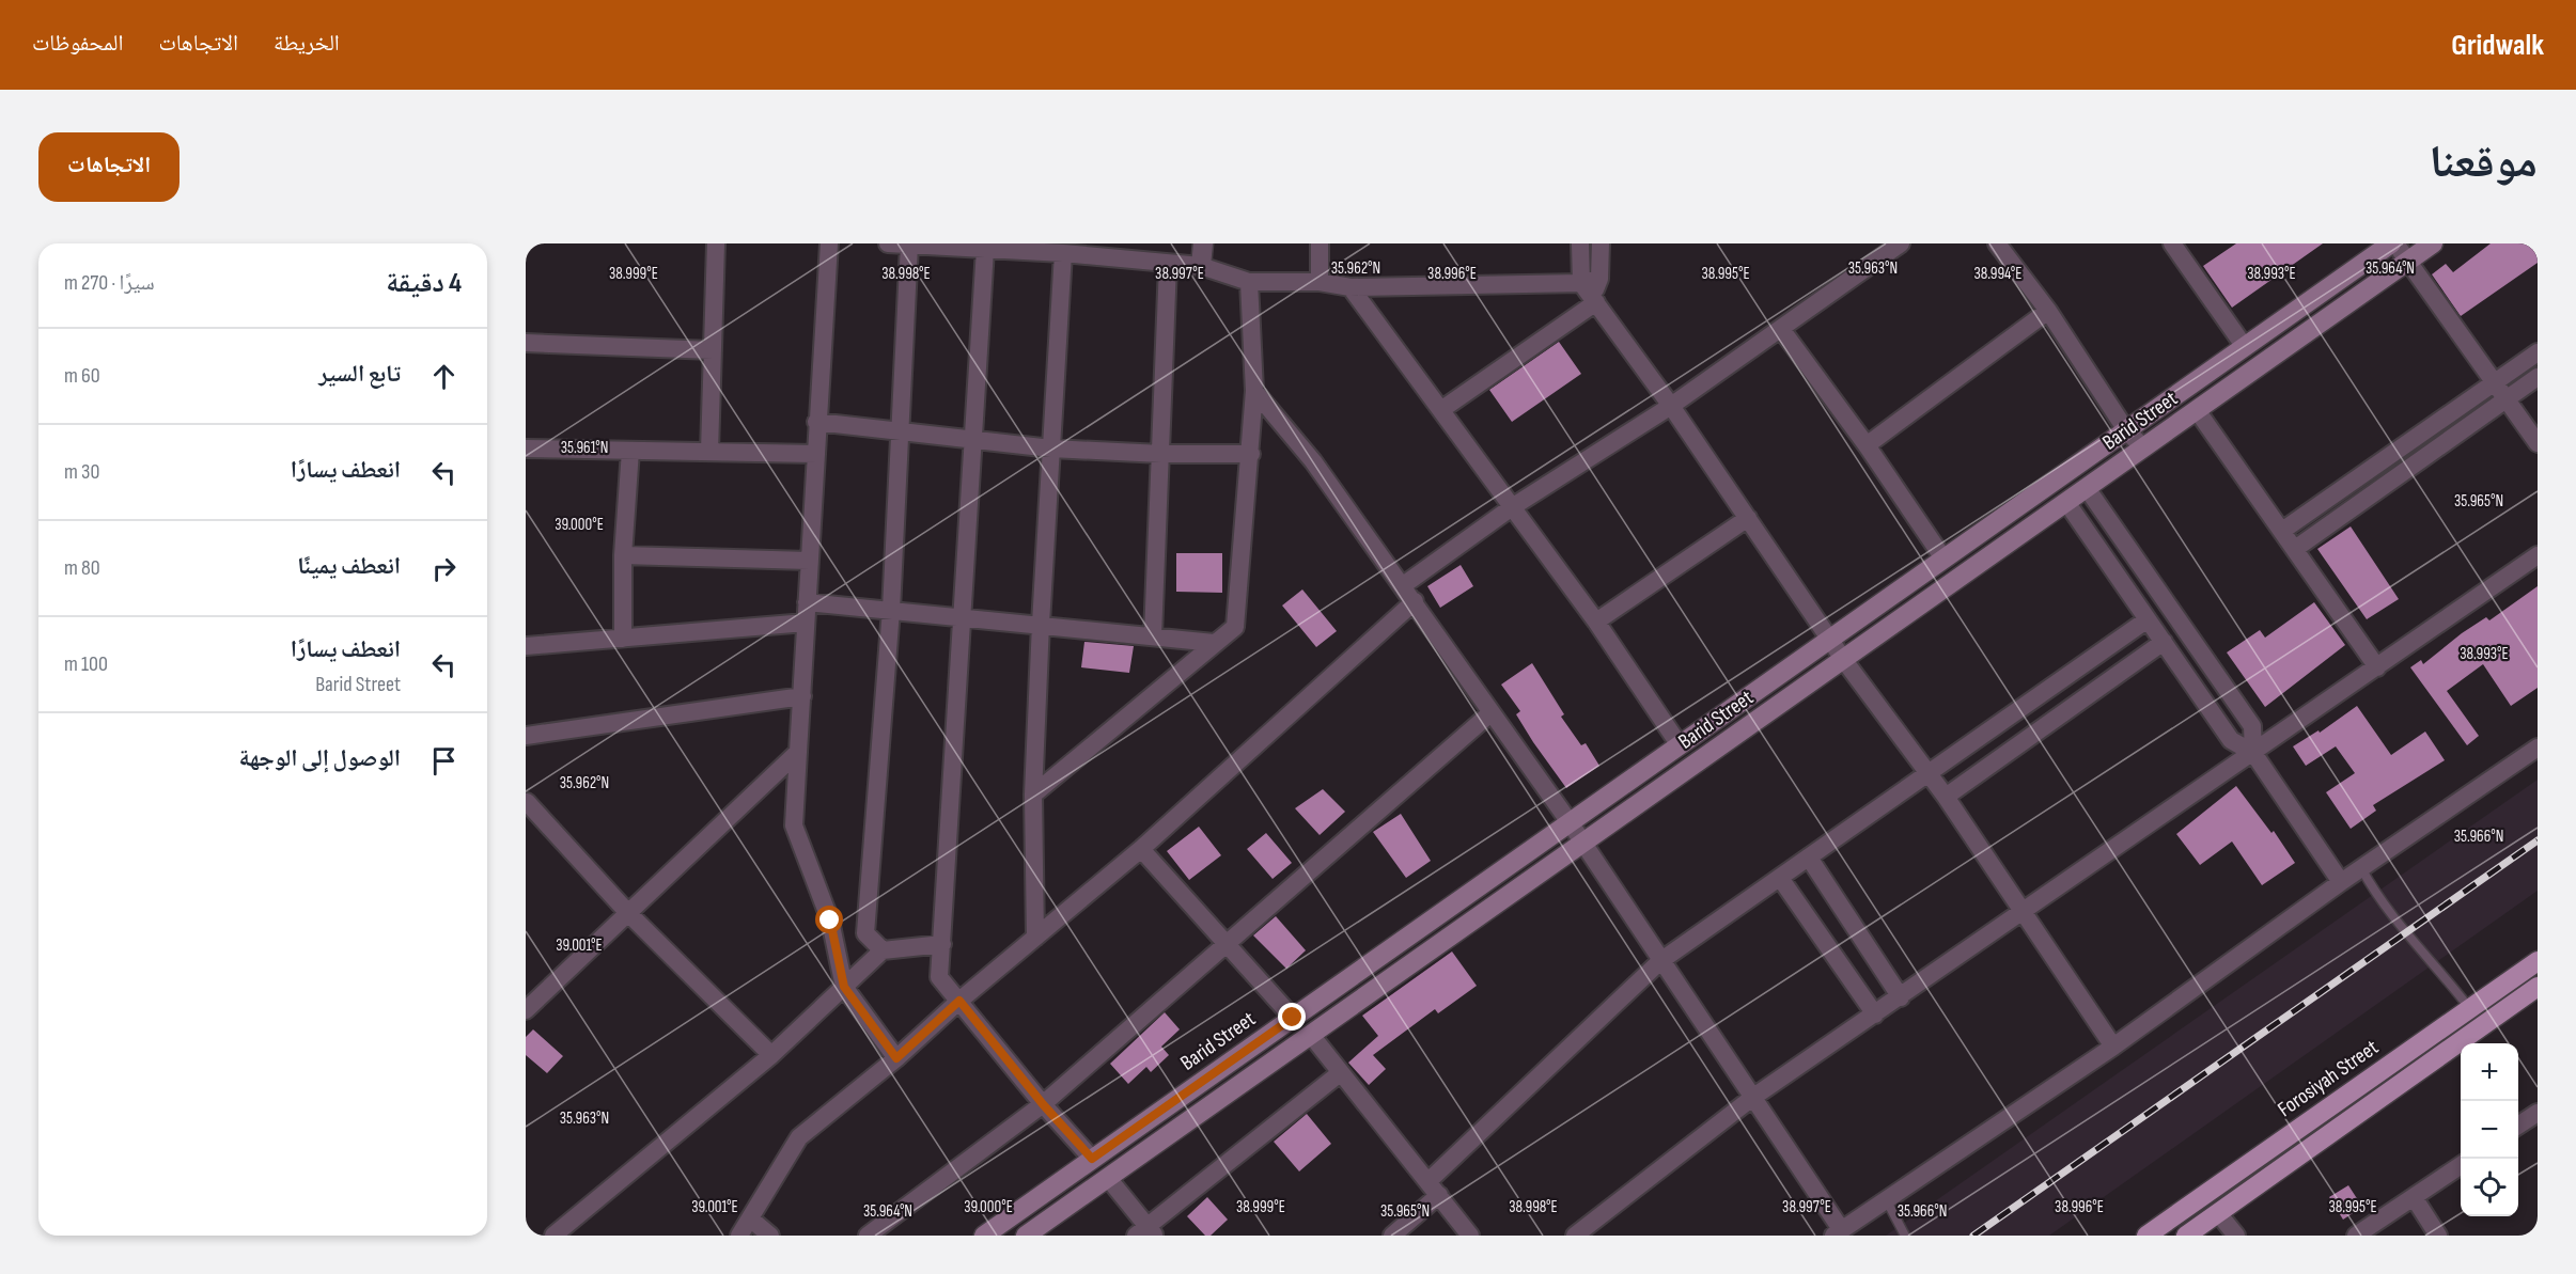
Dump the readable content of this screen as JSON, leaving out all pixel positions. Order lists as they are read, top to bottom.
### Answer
{
  "streets": {
    "main road": ["Barid Street", "Forosiyah Street"]
  },
  "page": {
    "header": "Gridwalk",
    "nav": ["الخريطة", "الاتجاهات", "المحفوظات"],
    "title": "موقعنا",
    "buttons": "الاتجاهات",
    "heading": ["4 دقيقة", "سيرًا · 270 m"],
    "list": [
      ["تابع السير", "60 m"],
      ["انعطف يسارًا", "30 m"],
      ["انعطف يمينًا", "80 m"],
      ["انعطف يسارًا", "Barid Street", "100 m"],
      "الوصول إلى الوجهة"
    ],
    "map_buttons": ["+", "−"]
  },
  "coordinates": [
    "35.962°N",
    "35.963°N",
    "35.964°N",
    "38.999°E",
    "38.998°E",
    "38.997°E",
    "38.996°E",
    "38.995°E",
    "38.994°E",
    "38.993°E",
    "35.961°N",
    "35.965°N",
    "39.000°E",
    "35.966°N",
    "39.001°E"
  ]
}
